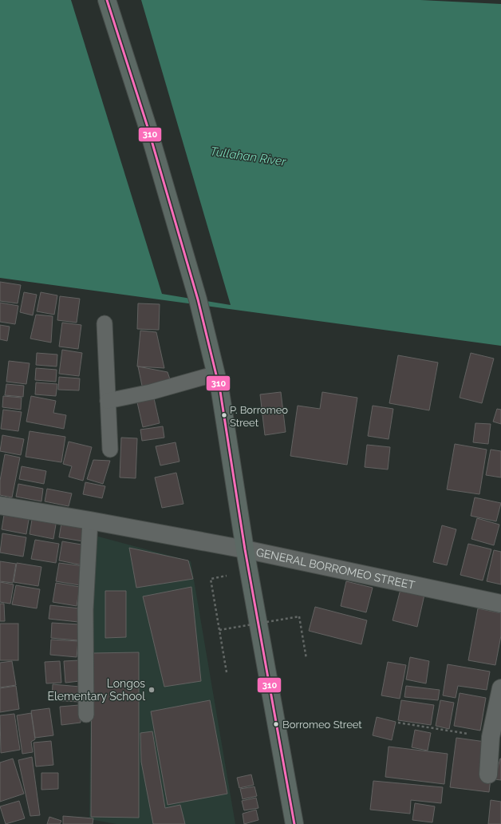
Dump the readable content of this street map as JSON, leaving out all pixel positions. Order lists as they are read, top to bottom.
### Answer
{
  "streets": {
    "street": ["GENERAL BORROMEO STREET"]
  },
  "water": ["Tullahan River"],
  "places": ["P. Borromeo Street", "Longos Elementary School", "Borromeo Street"],
  "lines": ["transit line 310"]
}
